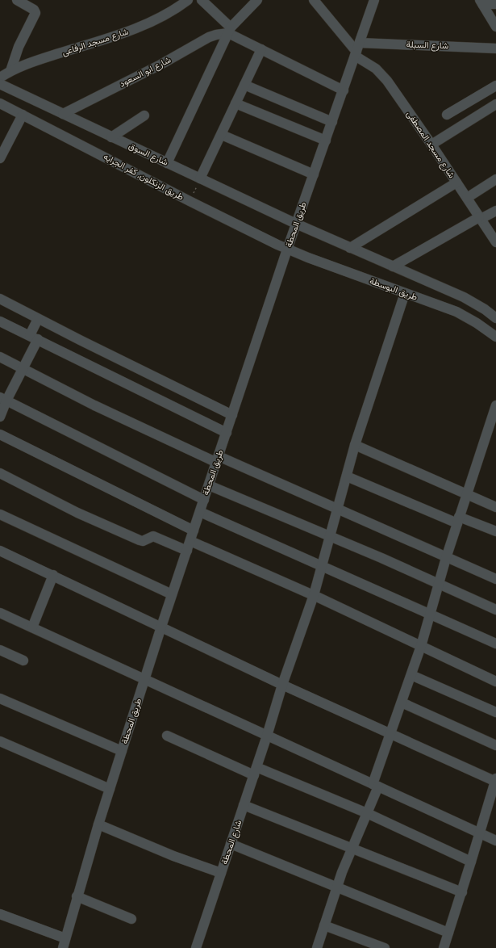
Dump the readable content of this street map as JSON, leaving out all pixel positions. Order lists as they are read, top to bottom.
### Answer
{
  "streets": {
    "street": [
      "شارع مسجد الرفاعى",
      "شارع السبلة",
      "شارع ابو السعود",
      "شارع مسجد المصطفى",
      "شارع السوق",
      "طريق الزنكلون, كفر الجرايه",
      "طريق المحطة",
      "طريق البوسطة",
      "شارع المحطة"
    ]
  },
  "crossings": [
    ["شارع السبلة", "شارع مسجد المصطفى"],
    ["شارع السبلة", "طريق المحطة"],
    ["شارع ابو السعود", "شارع السوق"],
    ["شارع مسجد المصطفى", "طريق المحطة"],
    ["شارع السوق", "طريق الزنكلون, كفر الجرايه"],
    ["شارع السوق", "طريق المحطة"],
    ["شارع السوق", "طريق البوسطة"],
    ["طريق الزنكلون, كفر الجرايه", "طريق المحطة"],
    ["طريق الزنكلون, كفر الجرايه", "طريق البوسطة"],
    ["طريق المحطة", "طريق البوسطة"],
    ["طريق البوسطة", "شارع المحطة"]
  ]
}
